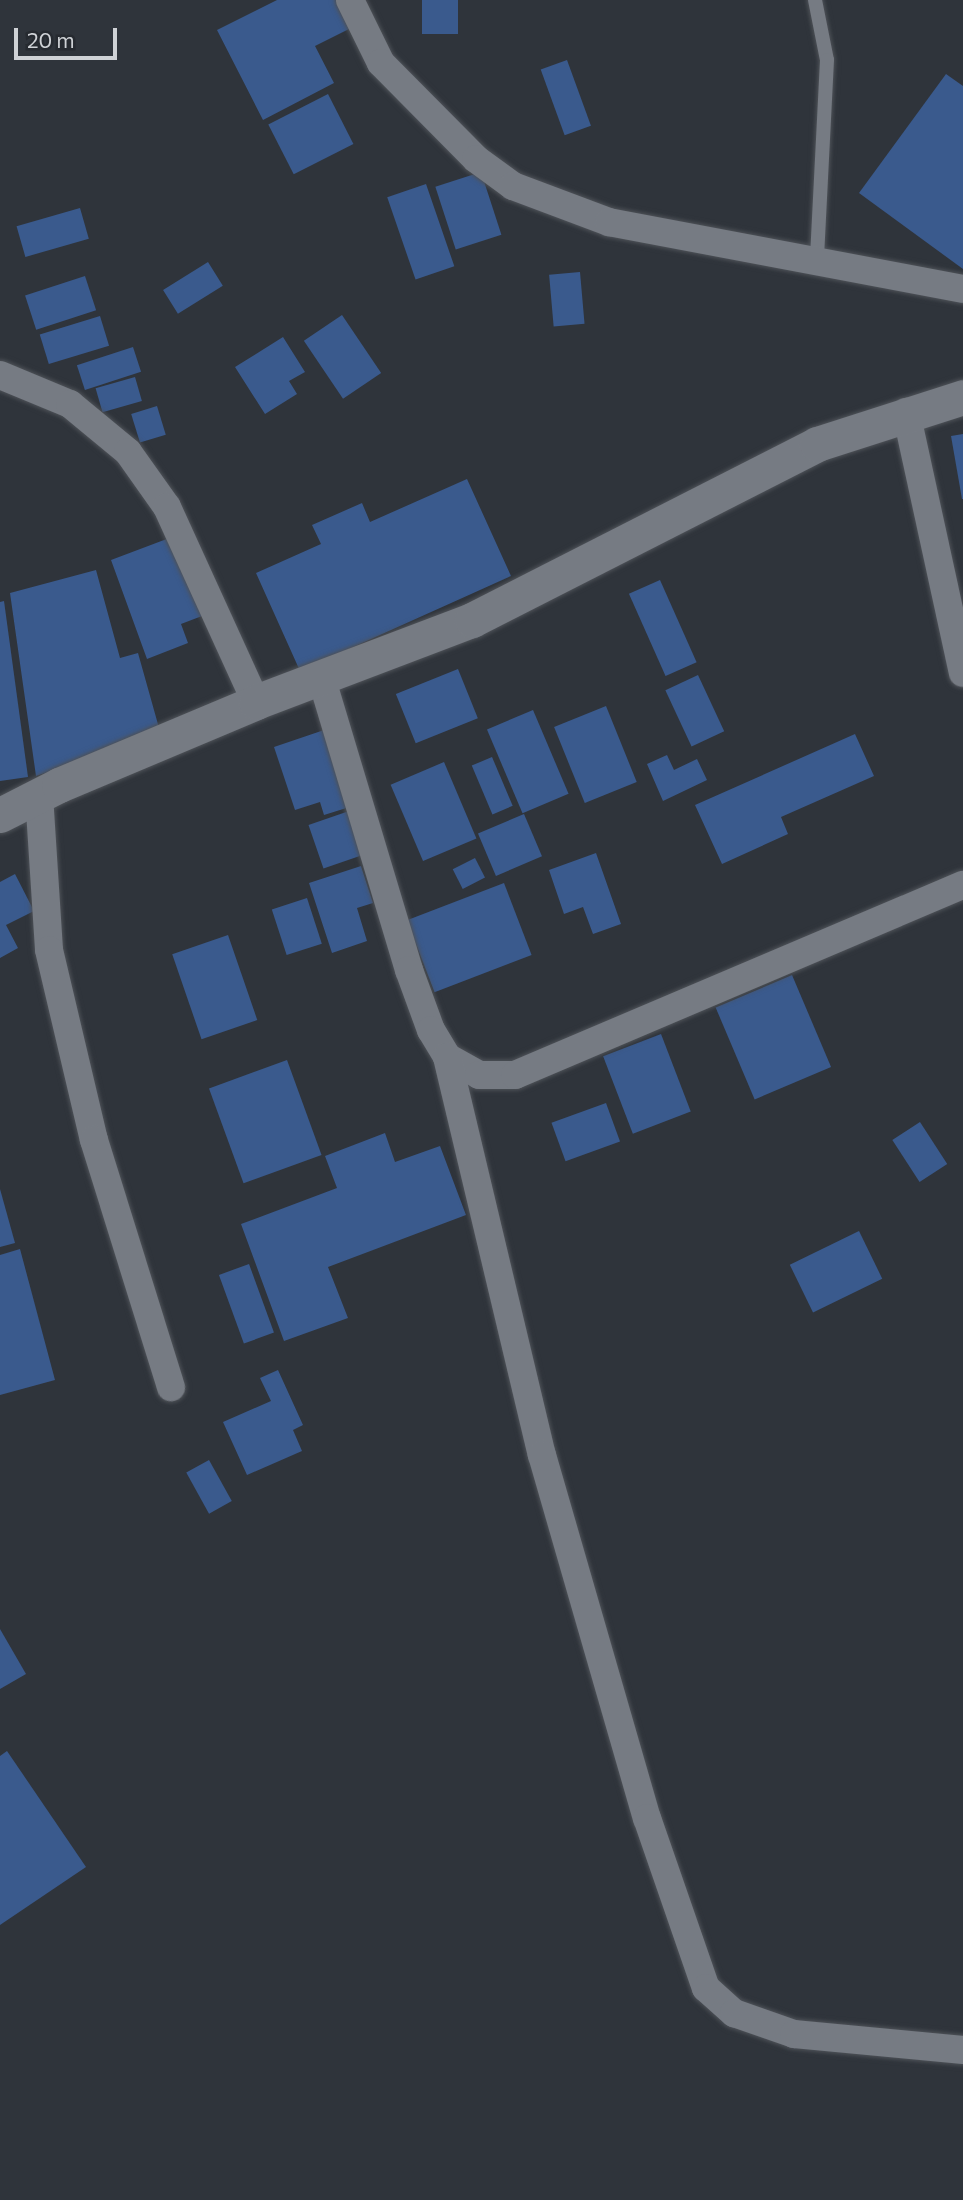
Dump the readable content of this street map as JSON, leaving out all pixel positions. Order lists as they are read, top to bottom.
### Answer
{
  "scale_bar": "20 m"
}
